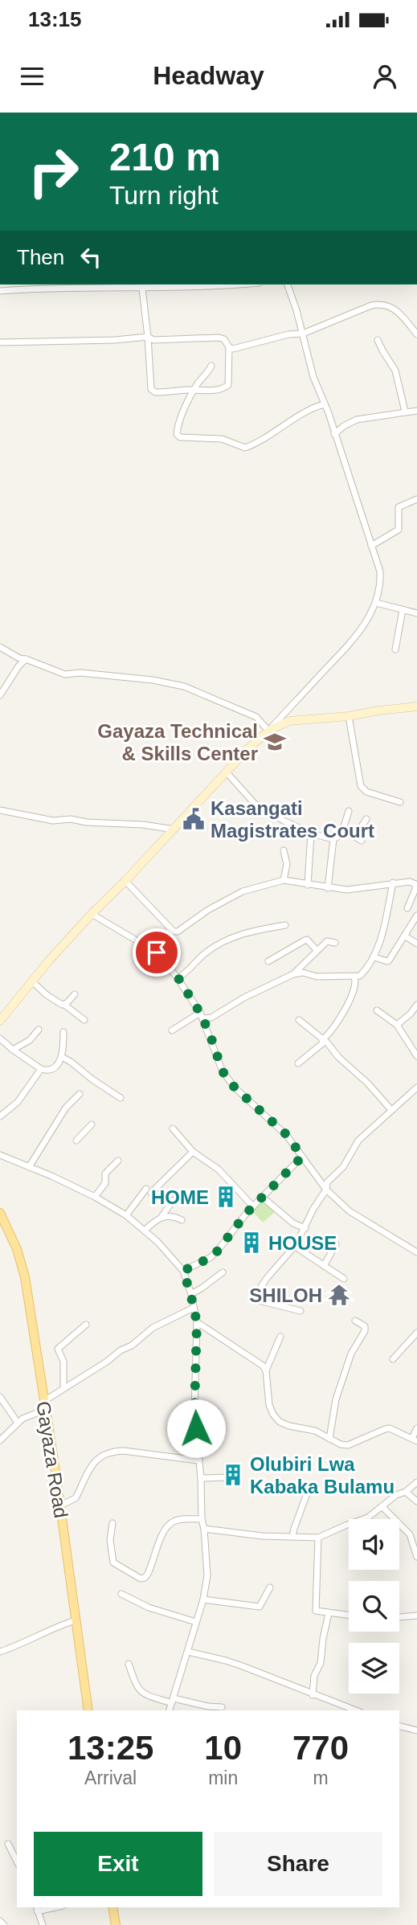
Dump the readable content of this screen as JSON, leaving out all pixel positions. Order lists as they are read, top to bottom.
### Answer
{
  "streets": {
    "main road": ["Gayaza Road"]
  },
  "places": {
    "school or university": ["Gayaza Technical & Skills Center"],
    "public building": ["Kasangati Magistrates Court"],
    "building": ["HOME", "HOUSE", "Olubiri Lwa Kabaka Bulamu"],
    "temple": ["SHILOH"]
  },
  "page": {
    "status": "13:15",
    "header": "Headway",
    "turn": ["210 m", "Turn right"],
    "then": "Then",
    "eta": [
      "13:25",
      "Arrival",
      "10",
      "min",
      "770",
      "m"
    ],
    "buttons": ["Exit", "Share"]
  }
}
